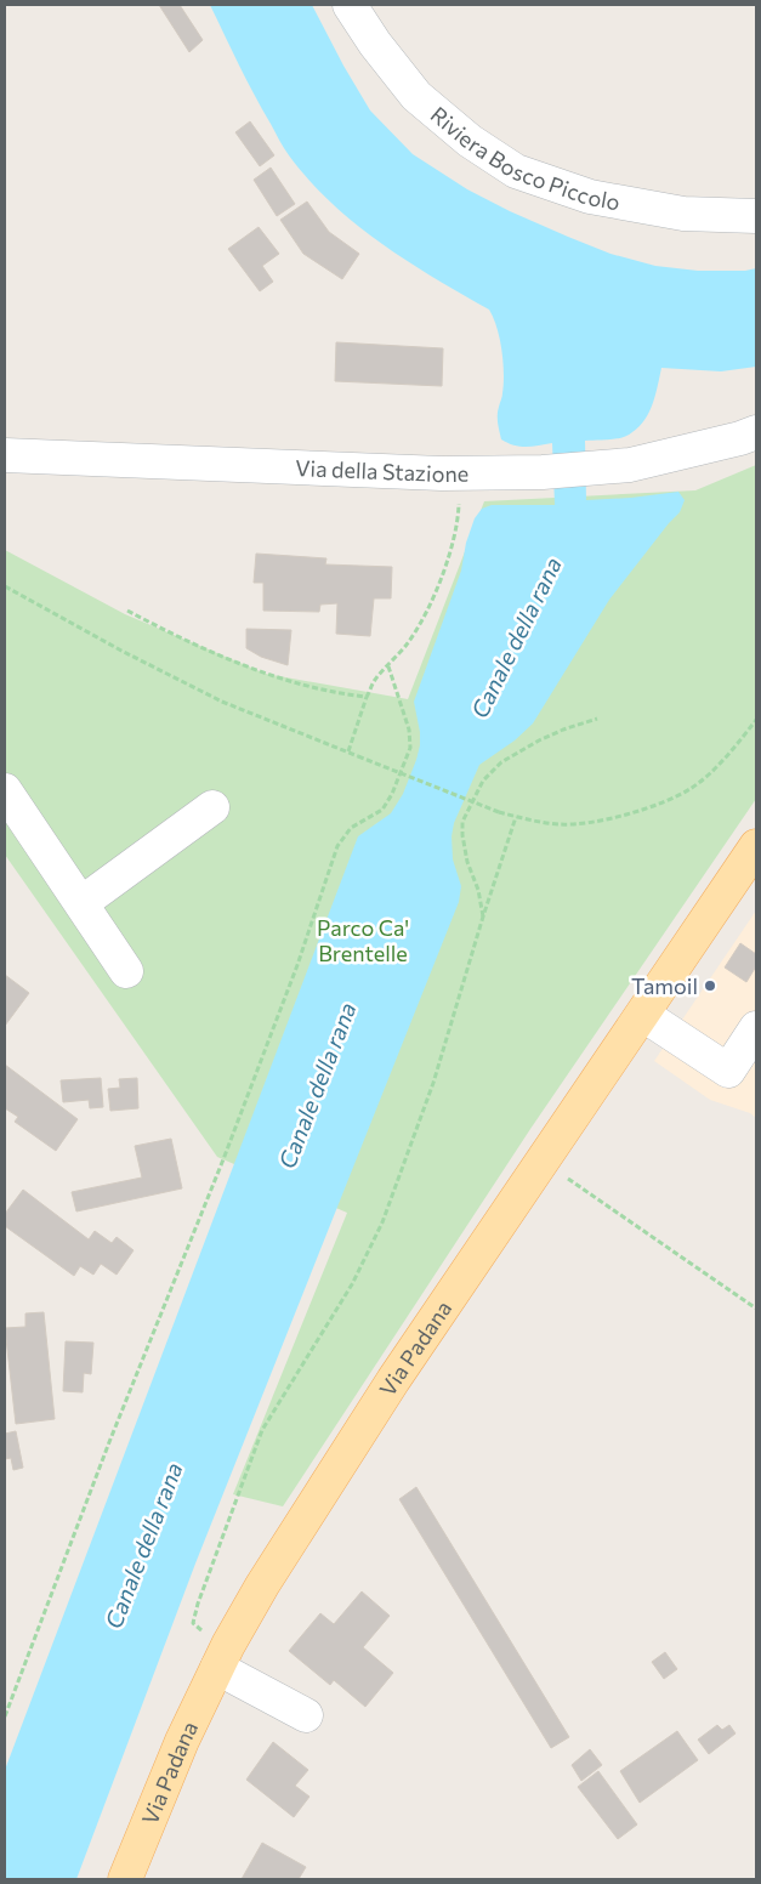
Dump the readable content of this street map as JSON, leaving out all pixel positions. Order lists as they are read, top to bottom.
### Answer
{
  "streets": {
    "main road": ["Via Padana"],
    "street": ["Riviera Bosco Piccolo", "Via della Stazione"]
  },
  "water": ["Canale della rana"],
  "parks": ["Parco Ca' Brentelle"],
  "places": ["Tamoil"]
}
